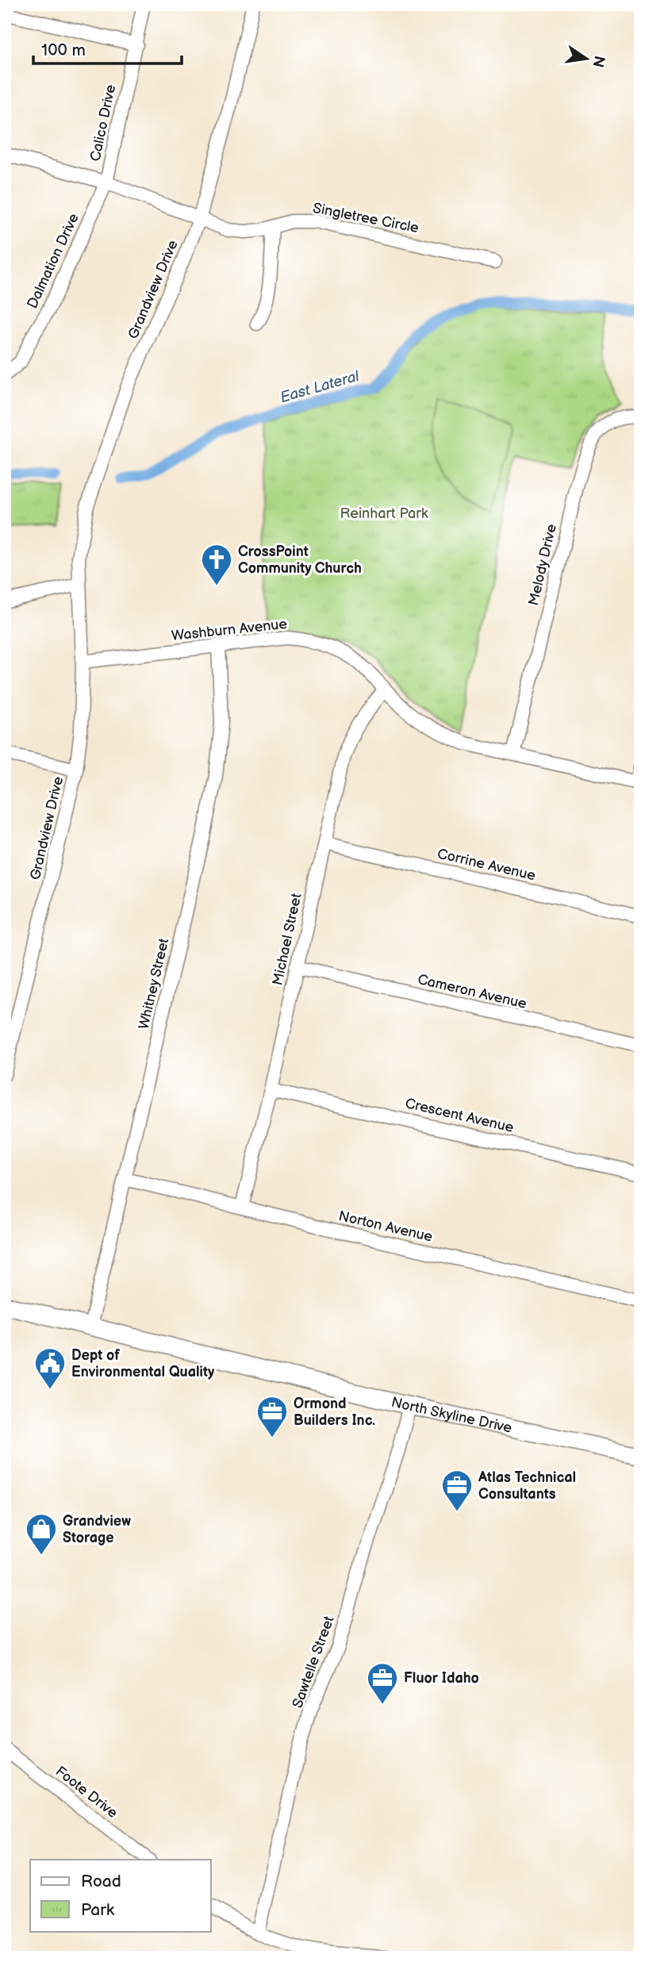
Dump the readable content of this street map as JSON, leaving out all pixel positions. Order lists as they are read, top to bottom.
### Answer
{
  "streets": {
    "main road": ["North Skyline Drive"],
    "street": [
      "Calico Drive",
      "Singletree Circle",
      "Dalmation Drive",
      "Grandview Drive",
      "Melody Drive",
      "Washburn Avenue",
      "Corrine Avenue",
      "Michael Street",
      "Whitney Street",
      "Cameron Avenue",
      "Crescent Avenue",
      "Norton Avenue",
      "Sawtelle Street",
      "Foote Drive"
    ]
  },
  "crossings": [
    ["Calico Drive", "Singletree Circle"],
    ["Calico Drive", "Dalmation Drive"],
    ["Singletree Circle", "Dalmation Drive"],
    ["Singletree Circle", "Grandview Drive"],
    ["Grandview Drive", "Washburn Avenue"],
    ["Melody Drive", "Washburn Avenue"],
    ["Washburn Avenue", "Michael Street"],
    ["Washburn Avenue", "Whitney Street"],
    ["Corrine Avenue", "Michael Street"],
    ["Michael Street", "Cameron Avenue"],
    ["Michael Street", "Crescent Avenue"],
    ["Michael Street", "Norton Avenue"],
    ["Whitney Street", "Norton Avenue"],
    ["Whitney Street", "North Skyline Drive"],
    ["North Skyline Drive", "Sawtelle Street"]
  ],
  "water": ["East Lateral"],
  "parks": ["Reinhart Park"],
  "places": {
    "church": ["CrossPoint Community Church"],
    "public building": ["Dept of Environmental Quality"],
    "office": ["Ormond Builders Inc.", "Atlas Technical Consultants", "Fluor Idaho"],
    "shop": ["Grandview Storage"]
  },
  "legend": ["Road", "Park"],
  "scale_bar": "100 m",
  "north": "right"
}
